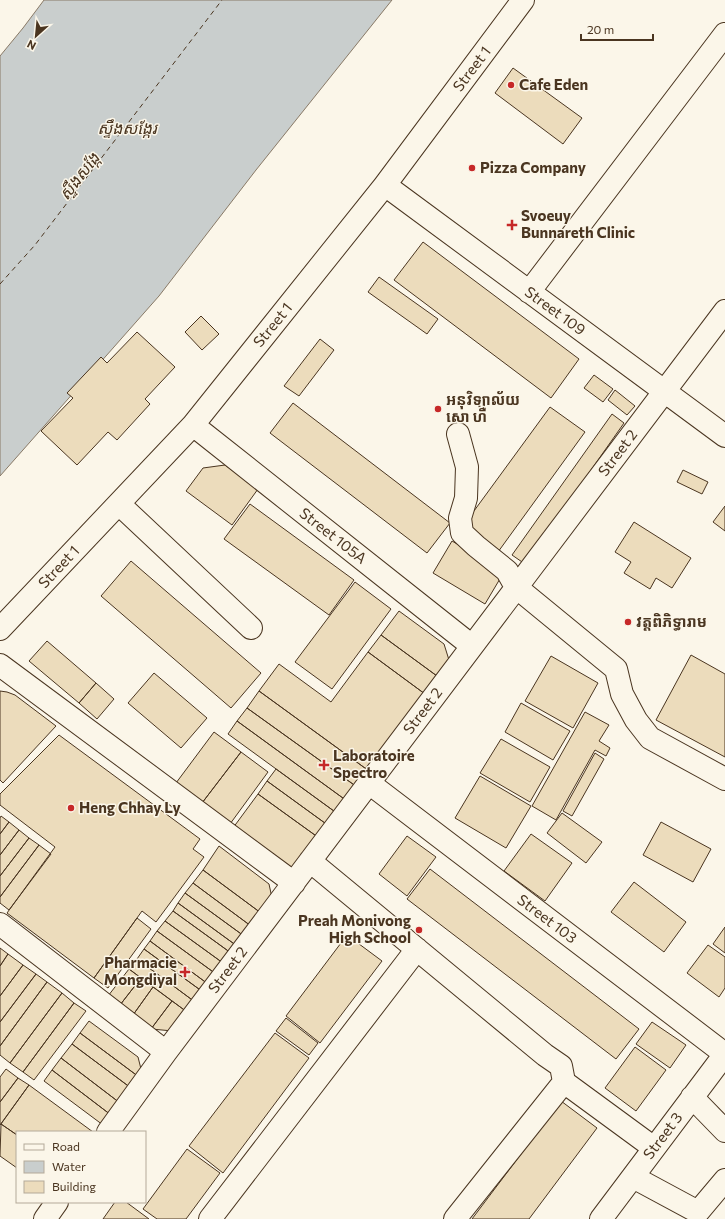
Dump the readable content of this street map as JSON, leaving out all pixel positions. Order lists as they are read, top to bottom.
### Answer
{
  "streets": {
    "street": [
      "Street 1",
      "Street 109",
      "Street 2",
      "Street 105A",
      "Street 103",
      "Street 3"
    ]
  },
  "crossings": [
    ["Street 1", "Street 109"],
    ["Street 1", "Street 105A"],
    ["Street 109", "Street 2"],
    ["Street 2", "Street 105A"],
    ["Street 2", "Street 103"],
    ["Street 103", "Street 3"]
  ],
  "water": ["ស្ទឹងសង្កែរ", "ស្ទឹងសង្កែ"],
  "places": {
    "other": [
      "Cafe Eden",
      "Pizza Company",
      "អនុវិទ្យាល័យ សោ ហឺ",
      "វត្តពិភិទ្ធារាម",
      "Heng Chhay Ly",
      "Preah Monivong High School"
    ],
    "health": ["Svoeuy Bunnareth Clinic", "Laboratoire Spectro", "Pharmacie Mongdiyal"]
  },
  "legend": ["Road", "Water", "Building"],
  "scale_bar": "20 m",
  "north": "bottom left"
}
